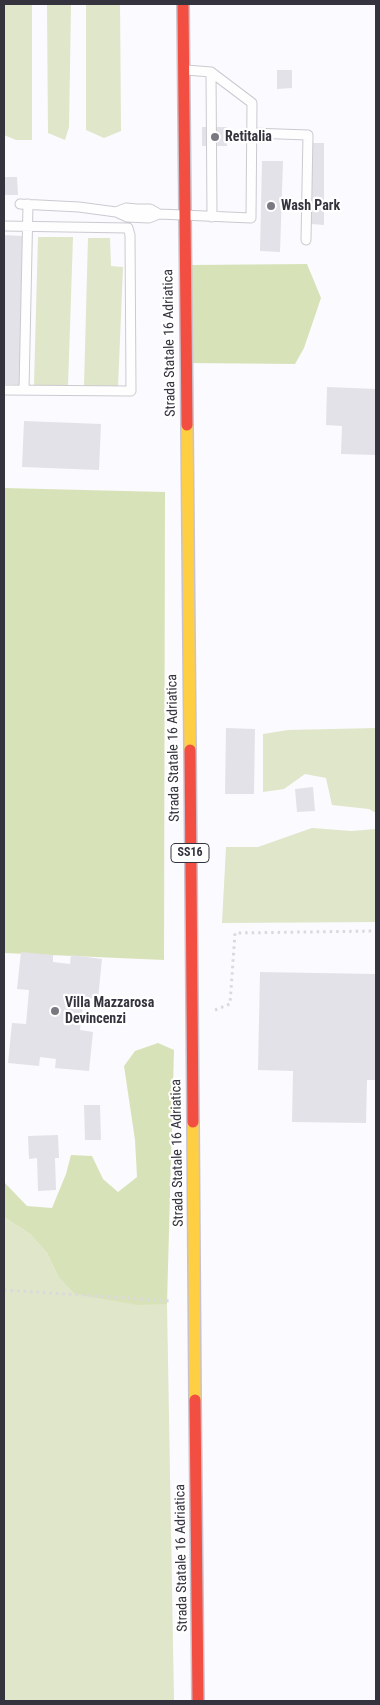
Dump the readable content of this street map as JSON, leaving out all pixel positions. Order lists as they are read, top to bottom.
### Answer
{
  "streets": {
    "main road": ["Strada Statale 16 Adriatica", "SS16"]
  },
  "places": ["Retitalia", "Wash Park", "Villa Mazzarosa Devincenzi"]
}
